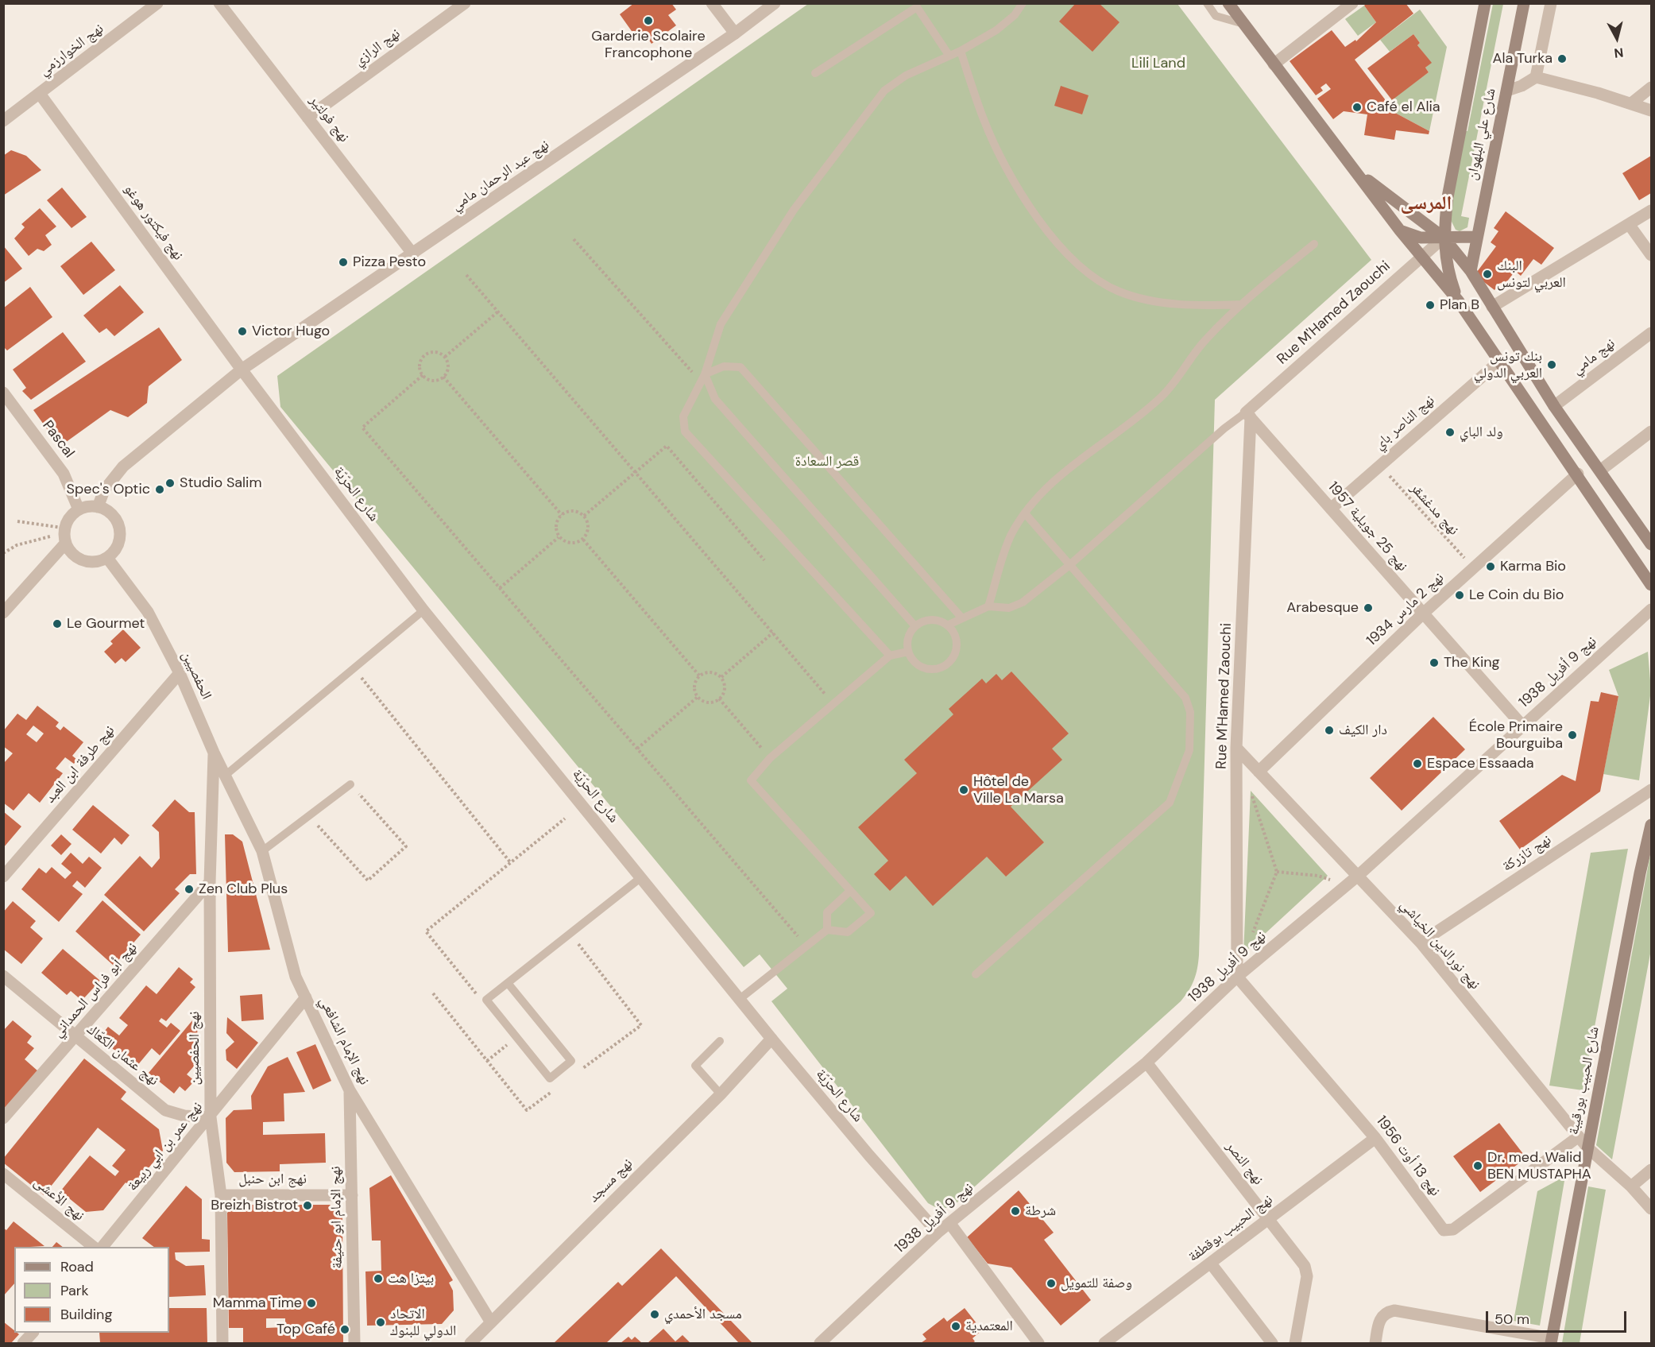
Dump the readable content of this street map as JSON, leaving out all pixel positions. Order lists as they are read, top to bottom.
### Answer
{
  "streets": {
    "main road": ["شارع علي البلهوان", "شارع الحبيب بورقيبة"],
    "street": [
      "نهج الرازي",
      "نهج الخوارزمي",
      "نهج فولتير",
      "نهج عبد الرحمان مامي",
      "نهج فيكتور هوغو",
      "Rue M'Hamed Zaouchi",
      "نهج مامي",
      "نهج الناصر باي",
      "Pascal",
      "شارع الحرّيّة",
      "نهج 25 جويلية 1957",
      "نهج 2 مارس 1934",
      "نهج 9 أفريل 1938",
      "الحفصيين",
      "نهج طرفة ابن العبد",
      "نهج تازركة",
      "نهج نورالدين الخياشي",
      "نهج أبو فراس الحمداني",
      "نهج الإمام الشافعي",
      "نهج الحفصيين",
      "نهج عثمان الكعّاك",
      "نهج عمر بن ابي ربيعة",
      "نهج 13 أوت 1956",
      "نهج النصر",
      "نهج ابن حنبل",
      "نهج مسجد",
      "نهج الأعشى",
      "نهج الإمام ابو حنيفة",
      "نهج الحبيب بوقطفة"
    ],
    "path": ["نهج مدغشقر"]
  },
  "crossings": [
    ["نهج الرازي", "نهج فولتير"],
    ["نهج الخوارزمي", "نهج فيكتور هوغو"],
    ["نهج فولتير", "نهج عبد الرحمان مامي"],
    ["نهج عبد الرحمان مامي", "نهج فيكتور هوغو"],
    ["نهج عبد الرحمان مامي", "Pascal"],
    ["نهج عبد الرحمان مامي", "شارع الحرّيّة"],
    ["نهج عبد الرحمان مامي", "الحفصيين"],
    ["نهج فيكتور هوغو", "شارع الحرّيّة"],
    ["Rue M'Hamed Zaouchi", "نهج 25 جويلية 1957"],
    ["Rue M'Hamed Zaouchi", "نهج 9 أفريل 1938"],
    ["Rue M'Hamed Zaouchi", "نهج نورالدين الخياشي"],
    ["Rue M'Hamed Zaouchi", "نهج 13 أوت 1956"],
    ["نهج الناصر باي", "نهج مدغشقر"],
    ["نهج الناصر باي", "نهج 25 جويلية 1957"],
    ["Pascal", "الحفصيين"],
    ["شارع الحرّيّة", "نهج 9 أفريل 1938"],
    ["شارع الحرّيّة", "نهج مسجد"],
    ["نهج مدغشقر", "نهج 2 مارس 1934"],
    ["نهج 25 جويلية 1957", "نهج 2 مارس 1934"],
    ["نهج 25 جويلية 1957", "نهج 9 أفريل 1938"],
    ["نهج 2 مارس 1934", "نهج نورالدين الخياشي"],
    ["نهج 9 أفريل 1938", "نهج نورالدين الخياشي"],
    ["نهج 9 أفريل 1938", "نهج 13 أوت 1956"],
    ["نهج 9 أفريل 1938", "نهج النصر"],
    ["الحفصيين", "نهج طرفة ابن العبد"],
    ["الحفصيين", "نهج الإمام الشافعي"],
    ["الحفصيين", "نهج الحفصيين"],
    ["نهج تازركة", "نهج نورالدين الخياشي"],
    ["نهج نورالدين الخياشي", "شارع الحبيب بورقيبة"],
    ["نهج نورالدين الخياشي", "نهج 13 أوت 1956"],
    ["نهج أبو فراس الحمداني", "نهج الحفصيين"],
    ["نهج أبو فراس الحمداني", "نهج عثمان الكعّاك"],
    ["نهج الإمام الشافعي", "نهج الحفصيين"],
    ["نهج الإمام الشافعي", "نهج عمر بن ابي ربيعة"],
    ["نهج الإمام الشافعي", "نهج مسجد"],
    ["نهج الإمام الشافعي", "نهج الإمام ابو حنيفة"],
    ["نهج الحفصيين", "نهج عثمان الكعّاك"],
    ["نهج الحفصيين", "نهج عمر بن ابي ربيعة"],
    ["نهج الحفصيين", "نهج ابن حنبل"],
    ["نهج عثمان الكعّاك", "نهج عمر بن ابي ربيعة"],
    ["نهج 13 أوت 1956", "نهج الحبيب بوقطفة"],
    ["نهج النصر", "نهج الحبيب بوقطفة"],
    ["نهج ابن حنبل", "نهج الإمام ابو حنيفة"]
  ],
  "districts": ["المرسى"],
  "parks": ["Lili Land", "قصر السعادة"],
  "places": [
    "Garderie Scolaire Francophone",
    "Ala Turka",
    "Café el Alia",
    "Pizza Pesto",
    "البنك العربي لتونس",
    "Plan B",
    "Victor Hugo",
    "بنك تونس العربي الدولي",
    "ولد الباي",
    "Studio Salim",
    "Spec's Optic",
    "Karma Bio",
    "Le Coin du Bio",
    "Arabesque",
    "Le Gourmet",
    "The King",
    "دار الكيف",
    "École Primaire Bourguiba",
    "Espace Essaada",
    "Hôtel de Ville La Marsa",
    "Zen Club Plus",
    "Dr. med. Walid BEN MUSTAPHA",
    "Breizh Bistrot",
    "شرطة",
    "بيتزا هت",
    "وصفة للتمويل",
    "Mamma Time",
    "مسجد الأحمدي",
    "الاتحاد الدولي للبنوك",
    "المعتمدية",
    "Top Café"
  ],
  "legend": ["Road", "Park", "Building"],
  "scale_bar": "50 m",
  "north": "bottom"
}
